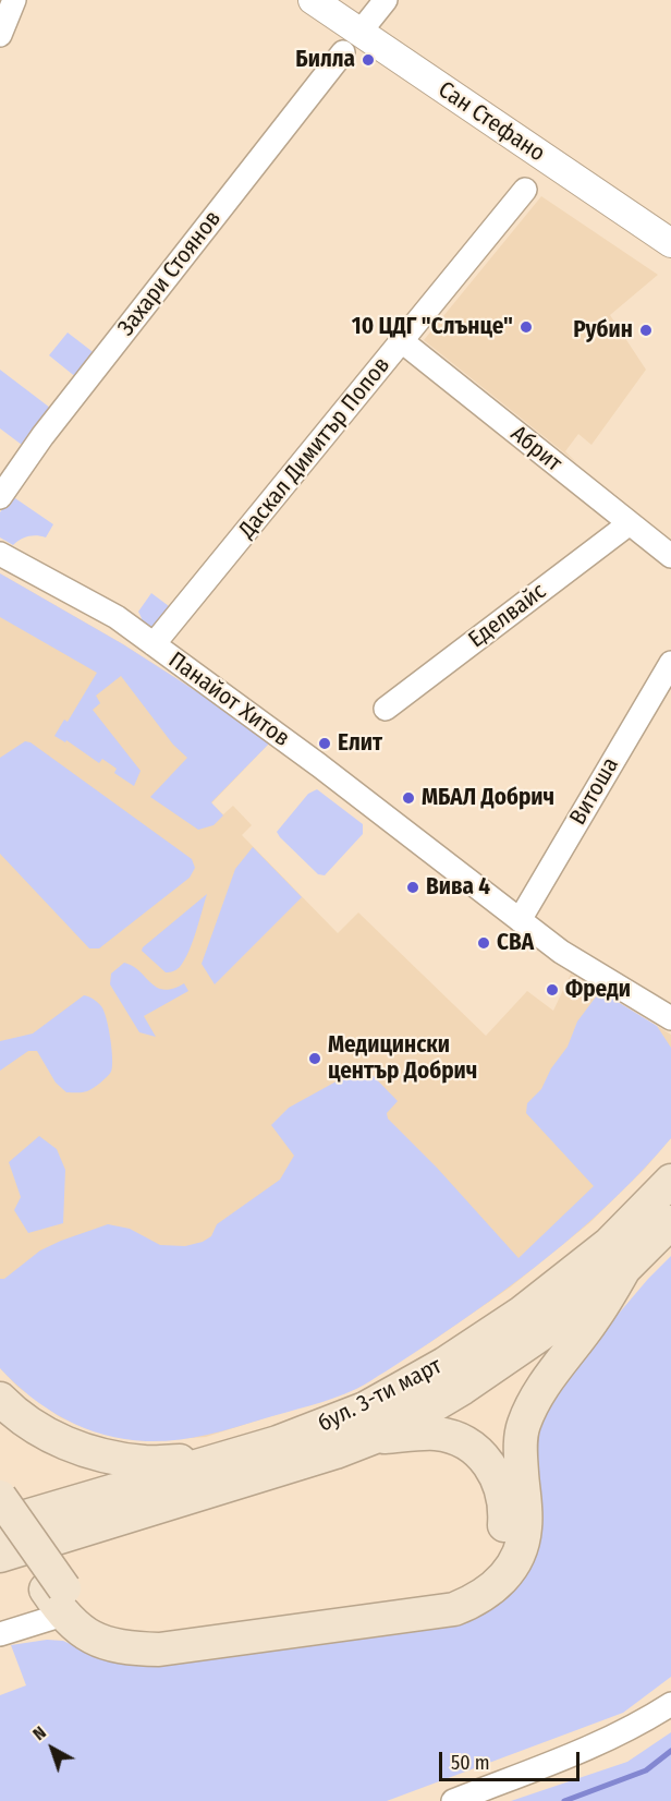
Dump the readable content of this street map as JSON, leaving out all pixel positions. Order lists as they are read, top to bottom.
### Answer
{
  "streets": {
    "main road": ["бул. 3-ти март"],
    "street": [
      "Сан Стефано",
      "Захари Стоянов",
      "Даскал Димитър Попов",
      "Абрит",
      "Еделвайс",
      "Панайот Хитов",
      "Витоша"
    ]
  },
  "crossings": [
    ["Сан Стефано", "Захари Стоянов"],
    ["Даскал Димитър Попов", "Абрит"],
    ["Даскал Димитър Попов", "Панайот Хитов"],
    ["Абрит", "Еделвайс"],
    ["Панайот Хитов", "Витоша"]
  ],
  "places": [
    "Билла",
    "10 ЦДГ \"Слънце\"",
    "Рубин",
    "Елит",
    "МБАЛ Добрич",
    "Вива 4",
    "CBA",
    "Фреди",
    "Медицински център Добрич"
  ],
  "scale_bar": "50 m",
  "north": "top left"
}
